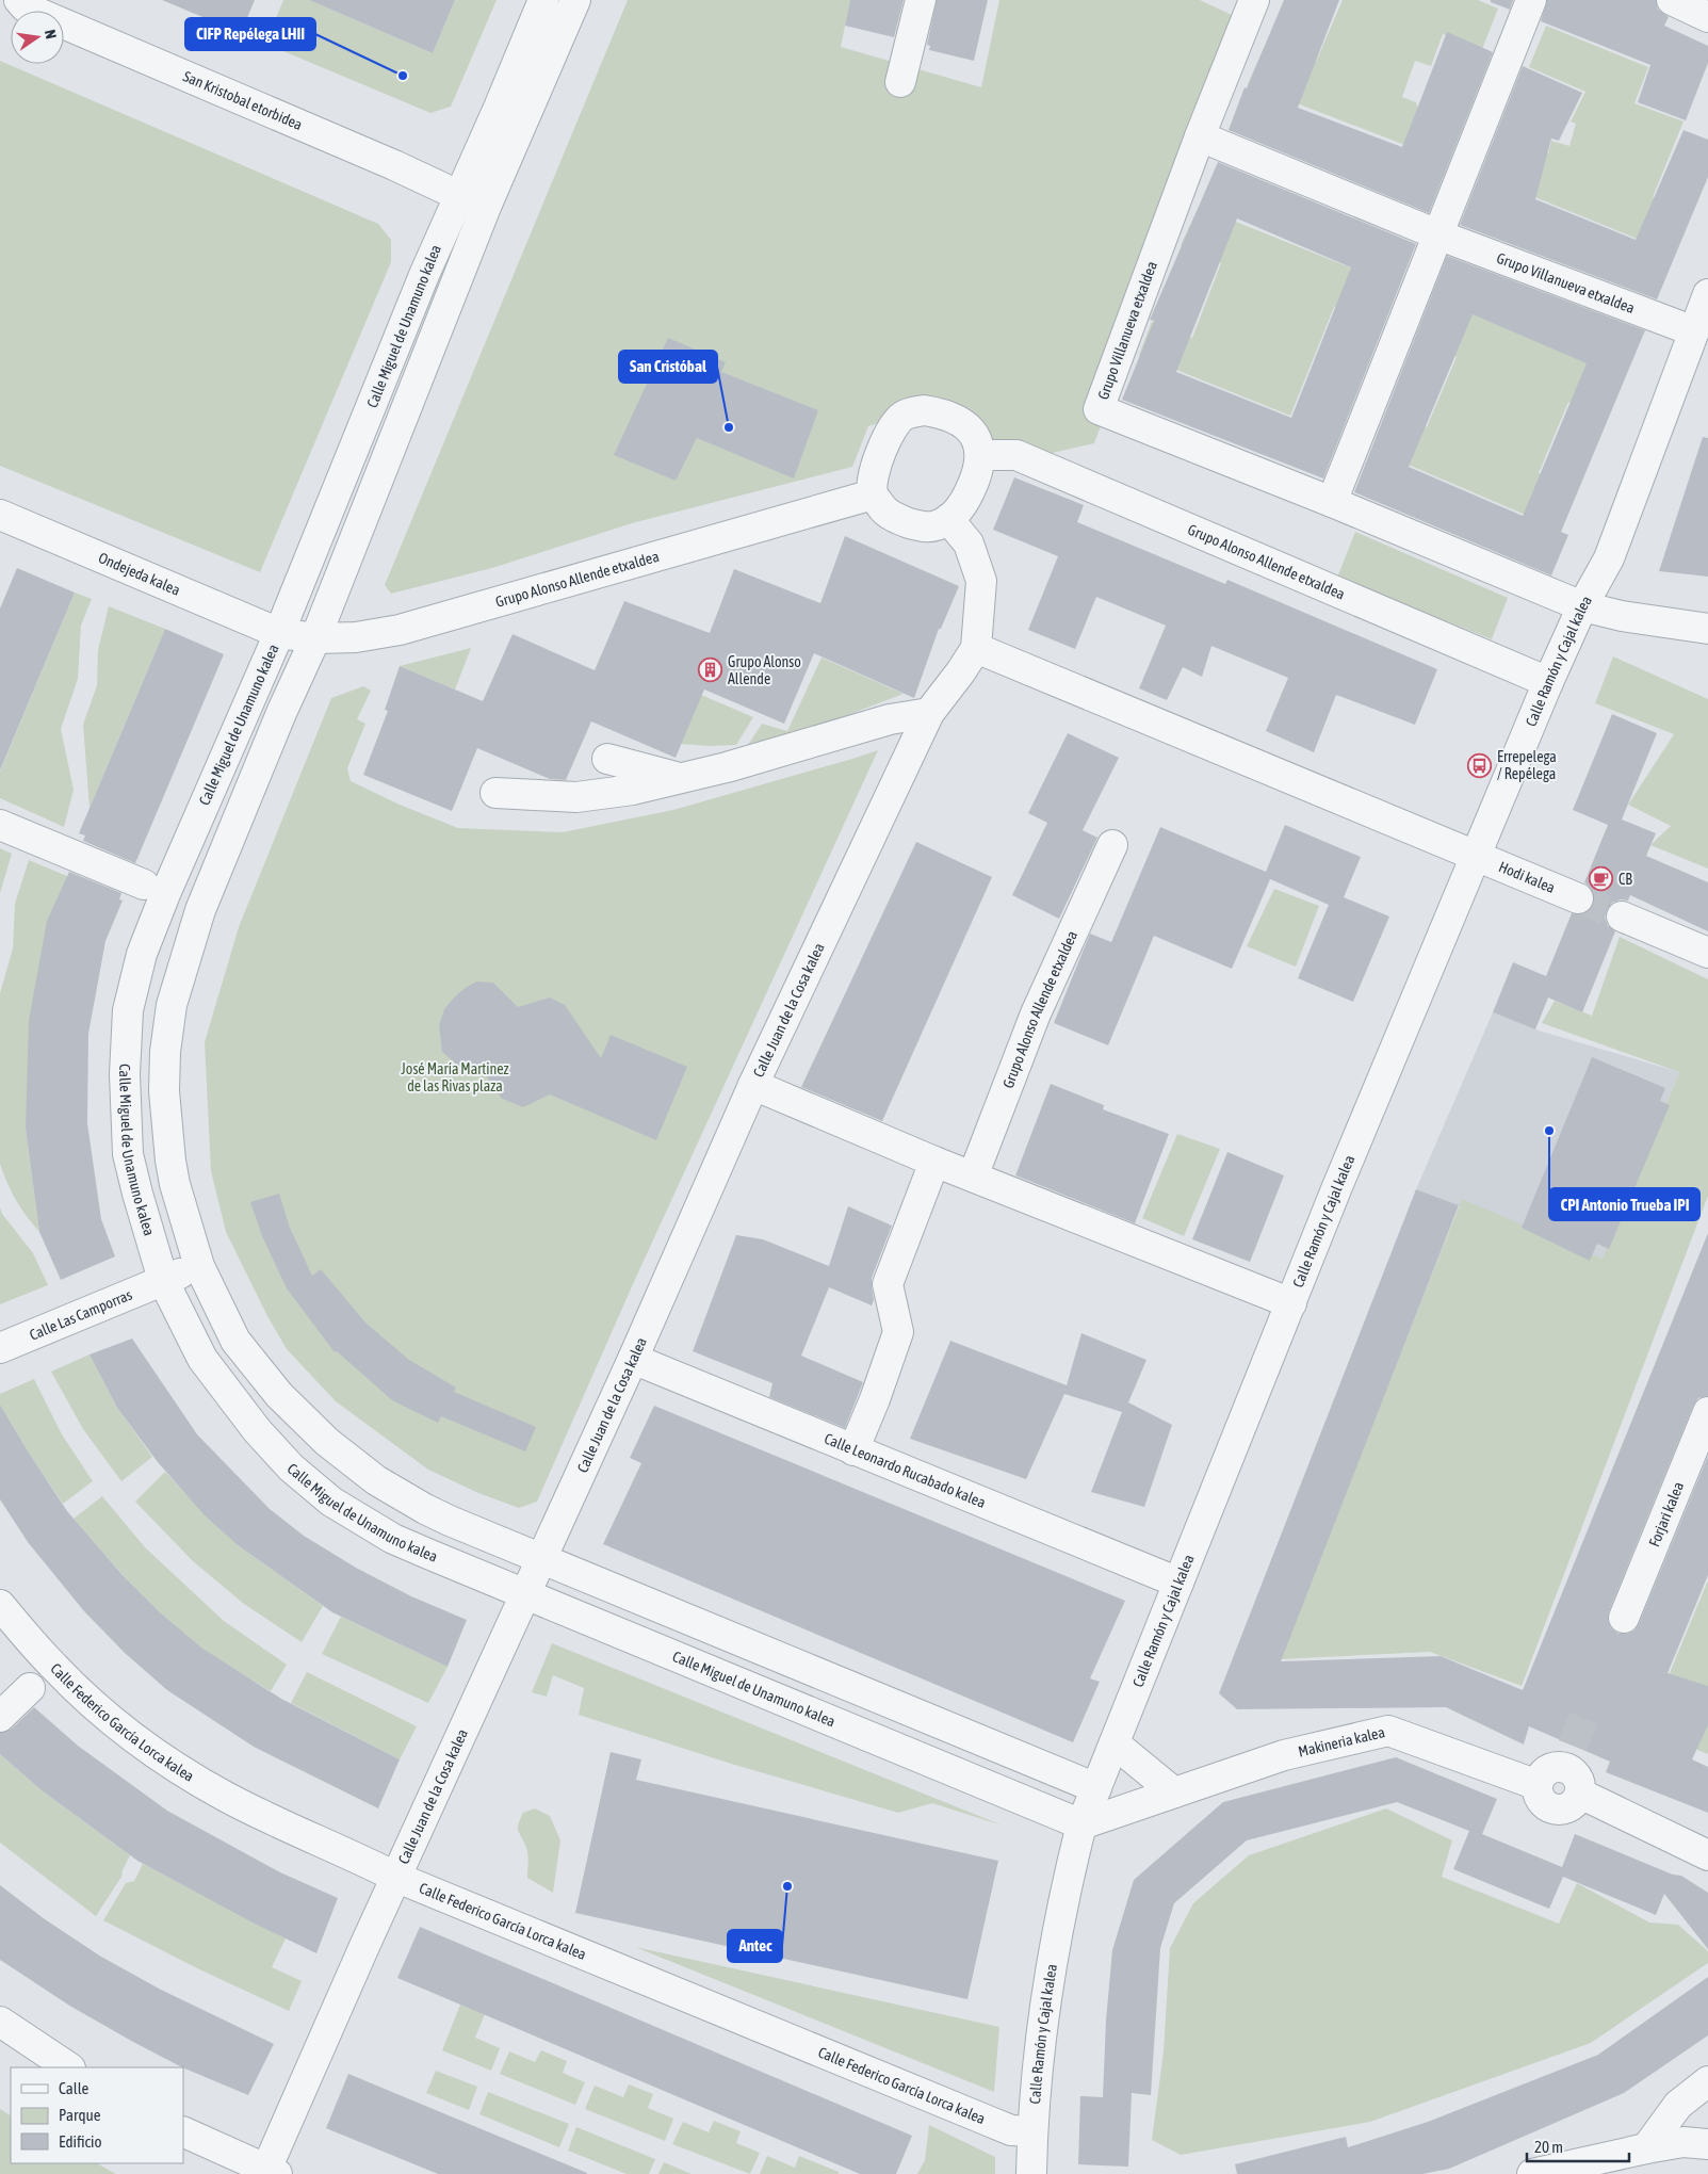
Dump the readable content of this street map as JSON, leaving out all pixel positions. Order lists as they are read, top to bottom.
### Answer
{
  "streets": {
    "street": [
      "San Kristobal etorbidea",
      "Grupo Villanueva etxaldea",
      "Calle Miguel de Unamuno kalea",
      "Grupo Alonso Allende etxaldea",
      "Ondejeda kalea",
      "Calle Ramón y Cajal kalea",
      "Hodi kalea",
      "Calle Juan de la Cosa kalea",
      "Calle Las Camporras",
      "Calle Leonardo Rucabado kalea",
      "Forjari kalea",
      "Calle Federico García Lorca kalea",
      "Makineria kalea"
    ]
  },
  "crossings": [
    ["San Kristobal etorbidea", "Calle Miguel de Unamuno kalea"],
    ["Grupo Villanueva etxaldea", "Calle Ramón y Cajal kalea"],
    ["Calle Miguel de Unamuno kalea", "Grupo Alonso Allende etxaldea"],
    ["Calle Miguel de Unamuno kalea", "Ondejeda kalea"],
    ["Calle Miguel de Unamuno kalea", "Calle Ramón y Cajal kalea"],
    ["Calle Miguel de Unamuno kalea", "Calle Juan de la Cosa kalea"],
    ["Calle Miguel de Unamuno kalea", "Calle Las Camporras"],
    ["Calle Miguel de Unamuno kalea", "Makineria kalea"],
    ["Grupo Alonso Allende etxaldea", "Ondejeda kalea"],
    ["Grupo Alonso Allende etxaldea", "Calle Ramón y Cajal kalea"],
    ["Calle Ramón y Cajal kalea", "Hodi kalea"],
    ["Calle Ramón y Cajal kalea", "Calle Leonardo Rucabado kalea"],
    ["Calle Ramón y Cajal kalea", "Calle Federico García Lorca kalea"],
    ["Calle Ramón y Cajal kalea", "Makineria kalea"],
    ["Calle Juan de la Cosa kalea", "Calle Leonardo Rucabado kalea"],
    ["Calle Juan de la Cosa kalea", "Calle Federico García Lorca kalea"]
  ],
  "parks": ["José María Martinez de las Rivas plaza"],
  "places": {
    "other": [
      "CIFP Repélega LHII",
      "San Cristóbal",
      "CPI Antonio Trueba IPI",
      "Antec"
    ],
    "building": ["Grupo Alonso Allende"],
    "bus stop": ["Errepelega / Repélega"],
    "cafe": ["CB"]
  },
  "legend": ["Calle", "Parque", "Edificio"],
  "scale_bar": "20 m",
  "north": "right"
}
